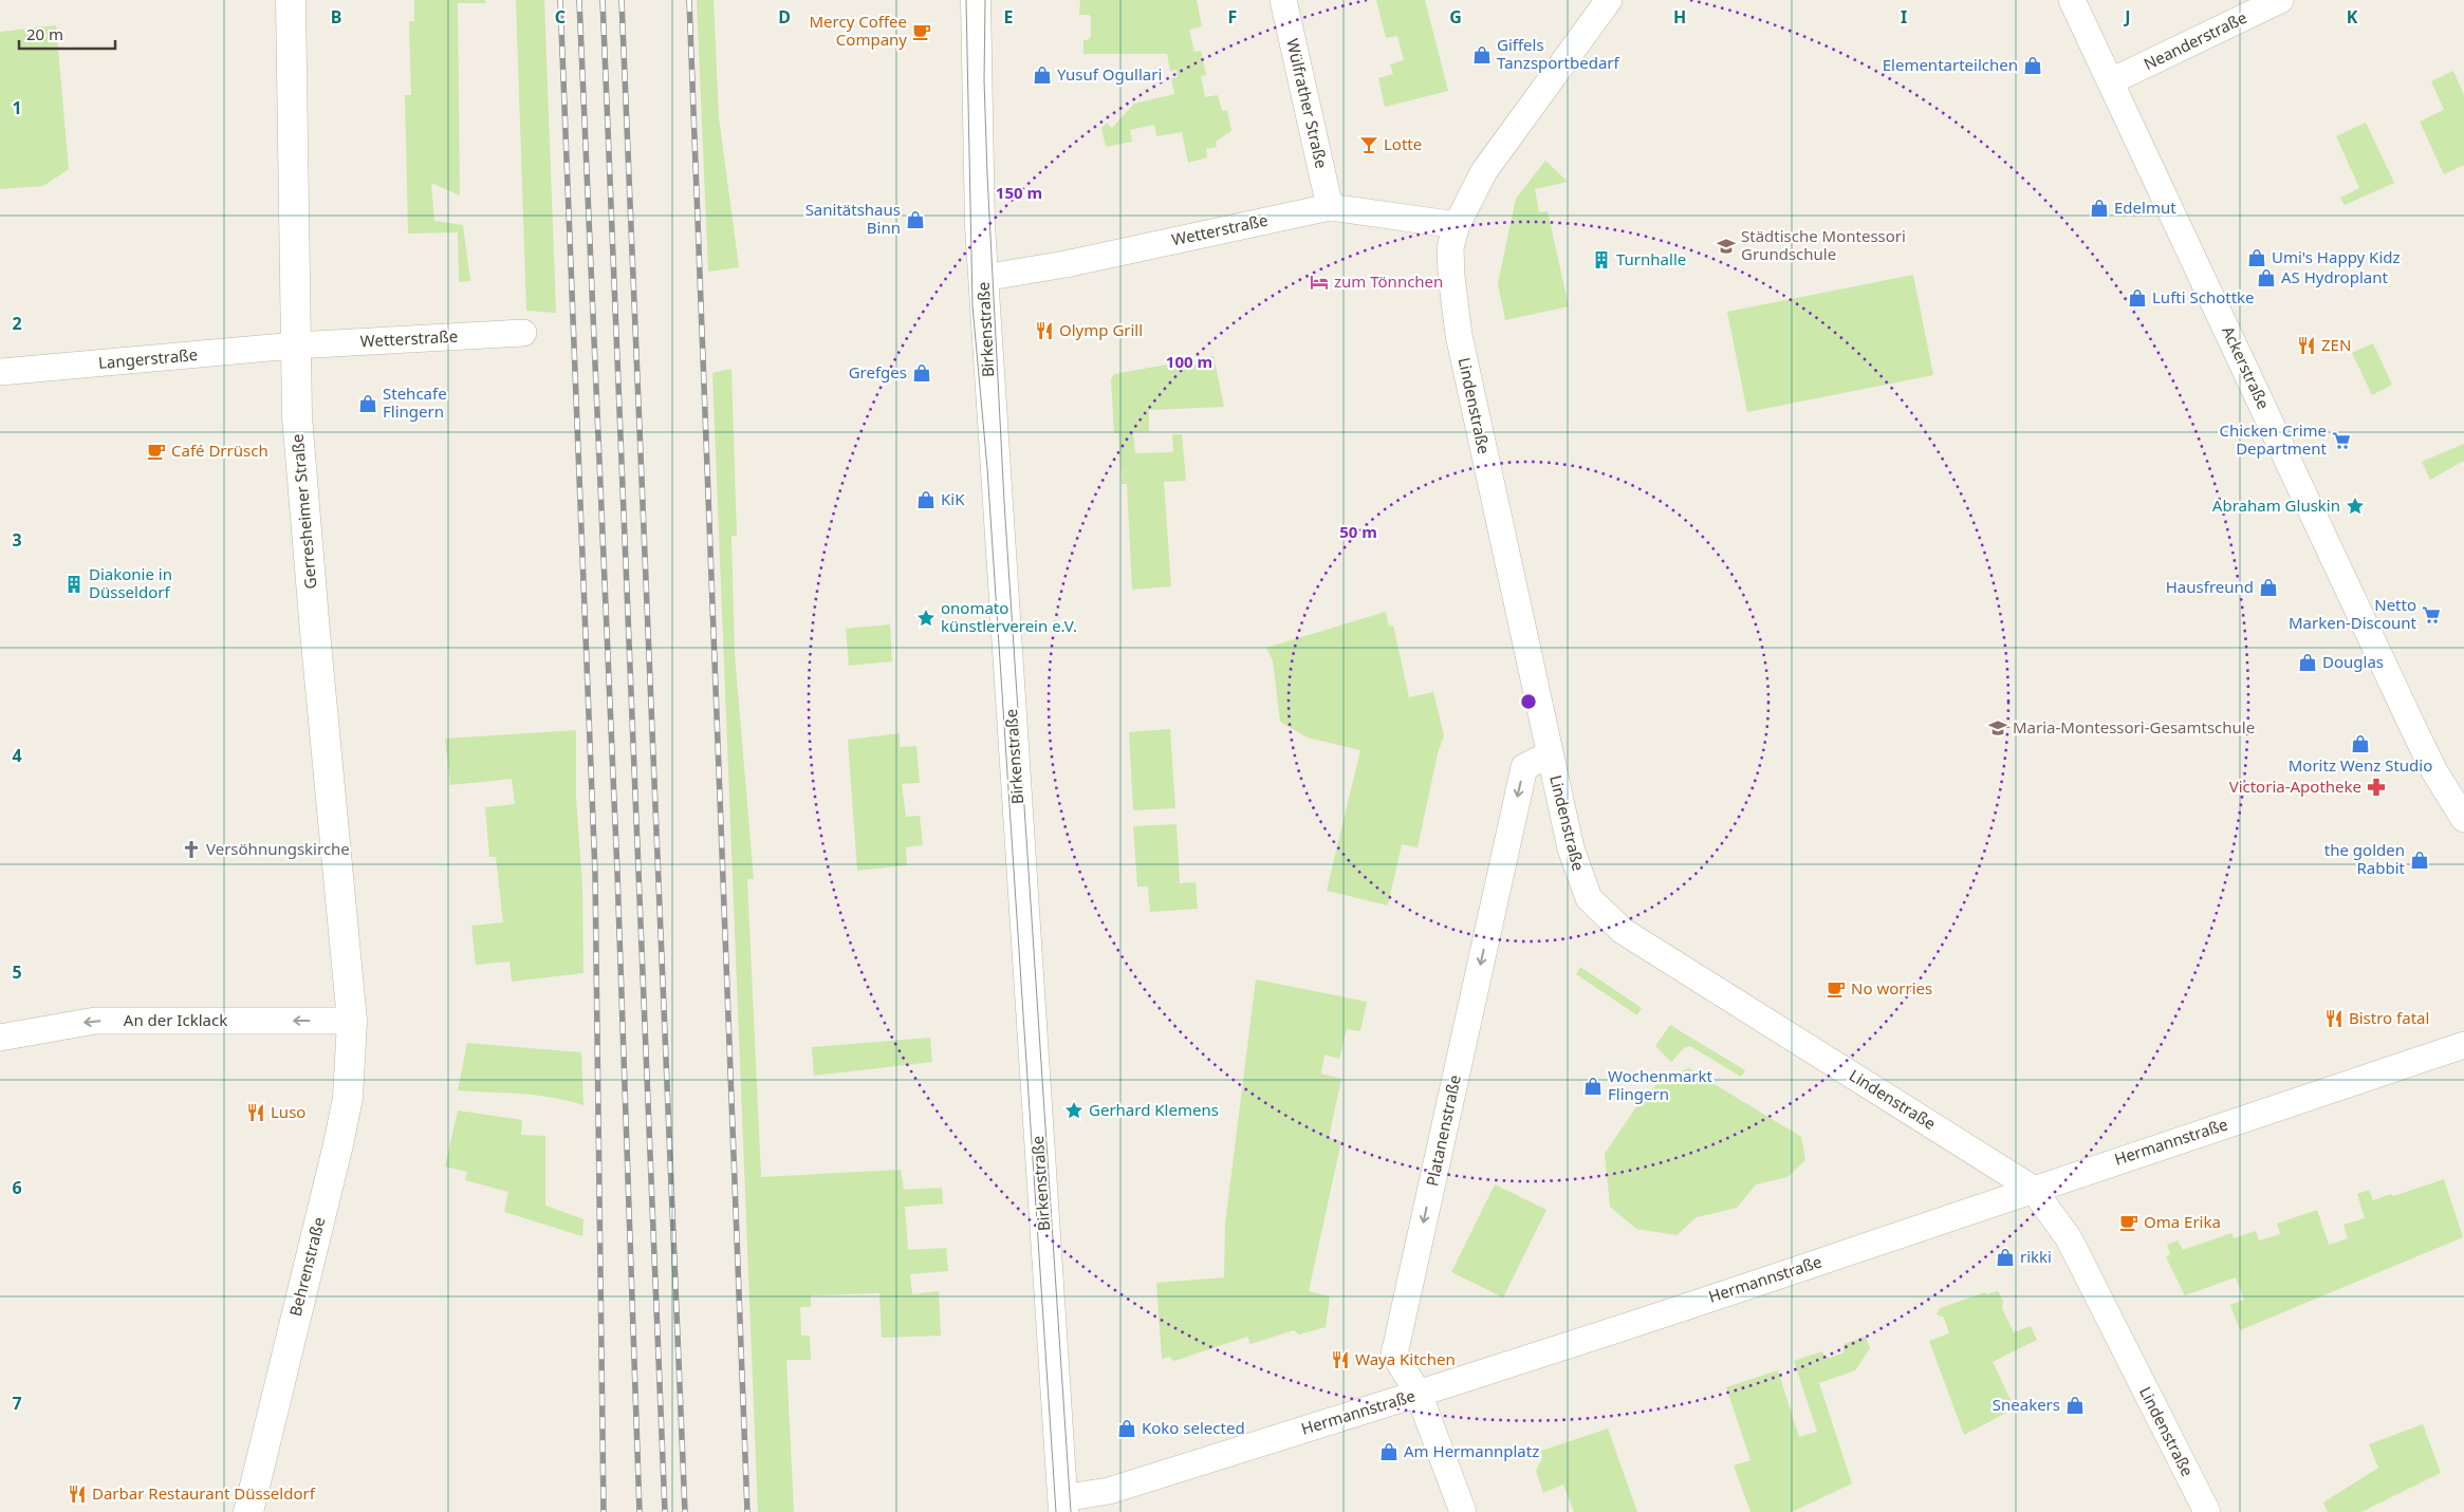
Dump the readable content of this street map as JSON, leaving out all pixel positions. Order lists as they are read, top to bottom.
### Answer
{
  "streets": {
    "street": [
      "Neanderstraße",
      "Wülfrather Straße",
      "Wetterstraße",
      "Birkenstraße",
      "Langerstraße",
      "Ackerstraße",
      "Lindenstraße",
      "Gerresheimer Straße",
      "An der Icklack",
      "Platanenstraße",
      "Hermannstraße",
      "Behrenstraße"
    ]
  },
  "crossings": [
    ["Neanderstraße", "Ackerstraße"],
    ["Wülfrather Straße", "Wetterstraße"],
    ["Wetterstraße", "Birkenstraße"],
    ["Wetterstraße", "Langerstraße"],
    ["Wetterstraße", "Lindenstraße"],
    ["Wetterstraße", "Gerresheimer Straße"],
    ["Birkenstraße", "Hermannstraße"],
    ["Langerstraße", "Gerresheimer Straße"],
    ["Lindenstraße", "Platanenstraße"],
    ["Lindenstraße", "Hermannstraße"],
    ["Gerresheimer Straße", "An der Icklack"],
    ["Gerresheimer Straße", "Behrenstraße"],
    ["An der Icklack", "Behrenstraße"],
    ["Platanenstraße", "Hermannstraße"]
  ],
  "one_way": ["An der Icklack", "Platanenstraße"],
  "places": {
    "cafe": [
      "Mercy Coffee Company",
      "Café Drrüsch",
      "No worries",
      "Oma Erika"
    ],
    "shop": [
      "Giffels Tanzsportbedarf",
      "Elementarteilchen",
      "Yusuf Ogullari",
      "Edelmut",
      "Sanitätshaus Binn",
      "Umi's Happy Kidz",
      "AS Hydroplant",
      "Lufti Schottke",
      "Grefges",
      "Stehcafe Flingern",
      "KiK",
      "Hausfreund",
      "Douglas",
      "Moritz Wenz Studio",
      "the golden Rabbit",
      "Wochenmarkt Flingern",
      "rikki",
      "Sneakers",
      "Koko selected",
      "Am Hermannplatz"
    ],
    "bar": ["Lotte"],
    "school or university": ["Städtische Montessori Grundschule", "Maria-Montessori-Gesamtschule"],
    "building": ["Turnhalle", "Diakonie in Düsseldorf"],
    "hotel": ["zum Tönnchen"],
    "restaurant": [
      "Olymp Grill",
      "ZEN",
      "Bistro fatal",
      "Luso",
      "Waya Kitchen",
      "Darbar Restaurant Düsseldorf"
    ],
    "supermarket": ["Chicken Crime Department", "Netto Marken-Discount"],
    "place": ["Abraham Gluskin", "onomato künstlerverein e.V.", "Gerhard Klemens"],
    "pharmacy": ["Victoria-Apotheke"],
    "church": ["Versöhnungskirche"]
  },
  "scale_bar": "20 m",
  "grid": {
    "columns": [
      "B",
      "C",
      "D",
      "E",
      "F",
      "G",
      "H",
      "I",
      "J",
      "K"
    ],
    "rows": [
      "1",
      "2",
      "3",
      "4",
      "5",
      "6",
      "7"
    ]
  },
  "rings": ["150 m", "100 m", "50 m"]
}
